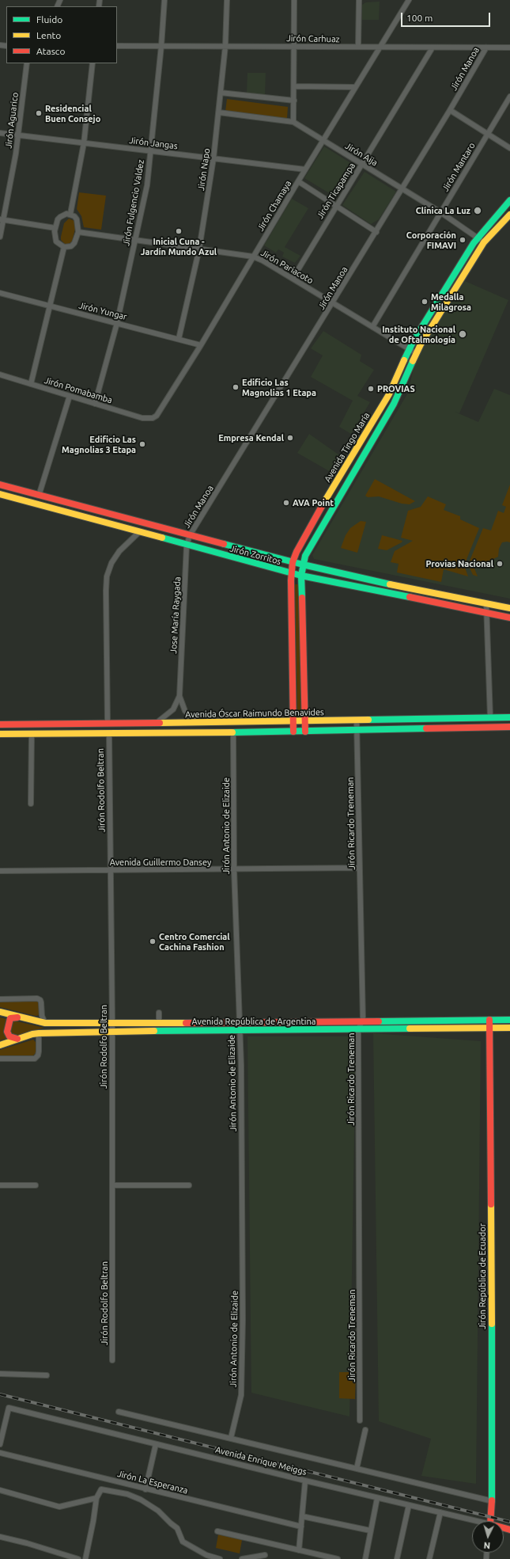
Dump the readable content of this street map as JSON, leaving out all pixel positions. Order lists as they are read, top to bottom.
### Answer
{
  "streets": {
    "main road": [
      "Avenida Tingo María",
      "Jirón Zorritos",
      "Avenida Óscar Raimundo Benavides",
      "Avenida República de Argentina",
      "Jirón República de Ecuador"
    ],
    "street": [
      "Jirón Carhuaz",
      "Jirón Manoa",
      "Jirón Aguarico",
      "Jirón Jangas",
      "Jirón Aija",
      "Jirón Mantaro",
      "Jirón Napo",
      "Jirón Ticapampa",
      "Jirón Fulgencio Valdez",
      "Jirón Chamaya",
      "Jirón Pariacoto",
      "Jirón Yungar",
      "Jirón Pomabamba",
      "Jose María Raygada",
      "Jirón Rodolfo Beltran",
      "Jirón Ricardo Treneman",
      "Jirón Antonio de Elizaide",
      "Avenida Guillermo Dansey",
      "Avenida Enrique Meiggs",
      "Jirón La Esperanza"
    ]
  },
  "crossings": [
    ["Jirón Carhuaz", "Jirón Manoa"],
    ["Jirón Carhuaz", "Jirón Napo"],
    ["Jirón Carhuaz", "Jirón Ticapampa"],
    ["Jirón Carhuaz", "Jirón Fulgencio Valdez"],
    ["Jirón Carhuaz", "Jirón Chamaya"],
    ["Jirón Manoa", "Jirón Aija"],
    ["Jirón Manoa", "Jirón Pariacoto"],
    ["Jirón Manoa", "Jirón Zorritos"],
    ["Jirón Manoa", "Jose María Raygada"],
    ["Jirón Aguarico", "Jirón Jangas"],
    ["Jirón Jangas", "Jirón Napo"],
    ["Jirón Jangas", "Jirón Fulgencio Valdez"],
    ["Jirón Jangas", "Jirón Chamaya"],
    ["Jirón Aija", "Jirón Mantaro"],
    ["Jirón Aija", "Jirón Napo"],
    ["Jirón Aija", "Jirón Ticapampa"],
    ["Jirón Aija", "Jirón Chamaya"],
    ["Jirón Aija", "Avenida Tingo María"],
    ["Jirón Mantaro", "Jirón Pariacoto"],
    ["Jirón Napo", "Jirón Pariacoto"],
    ["Jirón Napo", "Jirón Yungar"],
    ["Jirón Ticapampa", "Jirón Pariacoto"],
    ["Jirón Fulgencio Valdez", "Jirón Pariacoto"],
    ["Jirón Fulgencio Valdez", "Jirón Yungar"],
    ["Jirón Fulgencio Valdez", "Jirón Pomabamba"],
    ["Jirón Chamaya", "Jirón Pariacoto"],
    ["Jirón Chamaya", "Jirón Yungar"],
    ["Jirón Chamaya", "Jirón Pomabamba"],
    ["Jirón Pariacoto", "Avenida Tingo María"],
    ["Avenida Tingo María", "Jirón Zorritos"],
    ["Avenida Tingo María", "Avenida Óscar Raimundo Benavides"],
    ["Jirón Zorritos", "Jose María Raygada"],
    ["Jose María Raygada", "Avenida Óscar Raimundo Benavides"],
    ["Avenida Óscar Raimundo Benavides", "Jirón Rodolfo Beltran"],
    ["Avenida Óscar Raimundo Benavides", "Jirón Ricardo Treneman"],
    ["Avenida Óscar Raimundo Benavides", "Jirón Antonio de Elizaide"],
    ["Jirón Rodolfo Beltran", "Avenida Guillermo Dansey"],
    ["Jirón Rodolfo Beltran", "Avenida República de Argentina"],
    ["Jirón Ricardo Treneman", "Avenida Guillermo Dansey"],
    ["Jirón Ricardo Treneman", "Avenida República de Argentina"],
    ["Jirón Antonio de Elizaide", "Avenida Guillermo Dansey"],
    ["Jirón Antonio de Elizaide", "Avenida República de Argentina"],
    ["Avenida República de Argentina", "Jirón República de Ecuador"]
  ],
  "places": [
    "Residencial Buen Consejo",
    "Clínica La Luz",
    "Inicial Cuna - Jardín Mundo Azul",
    "Corporación FIMAVI",
    "Medalla Milagrosa",
    "Instituto Nacional de Oftalmología",
    "Edificio Las Magnolias 1 Etapa",
    "PROVIAS",
    "Empresa Kendal",
    "Edificio Las Magnolias 3 Etapa",
    "AVA Point",
    "Provias Nacional",
    "Centro Comercial Cachina Fashion"
  ],
  "legend": ["Fluido", "Lento", "Atasco"],
  "scale_bar": "100 m",
  "north": "bottom"
}
